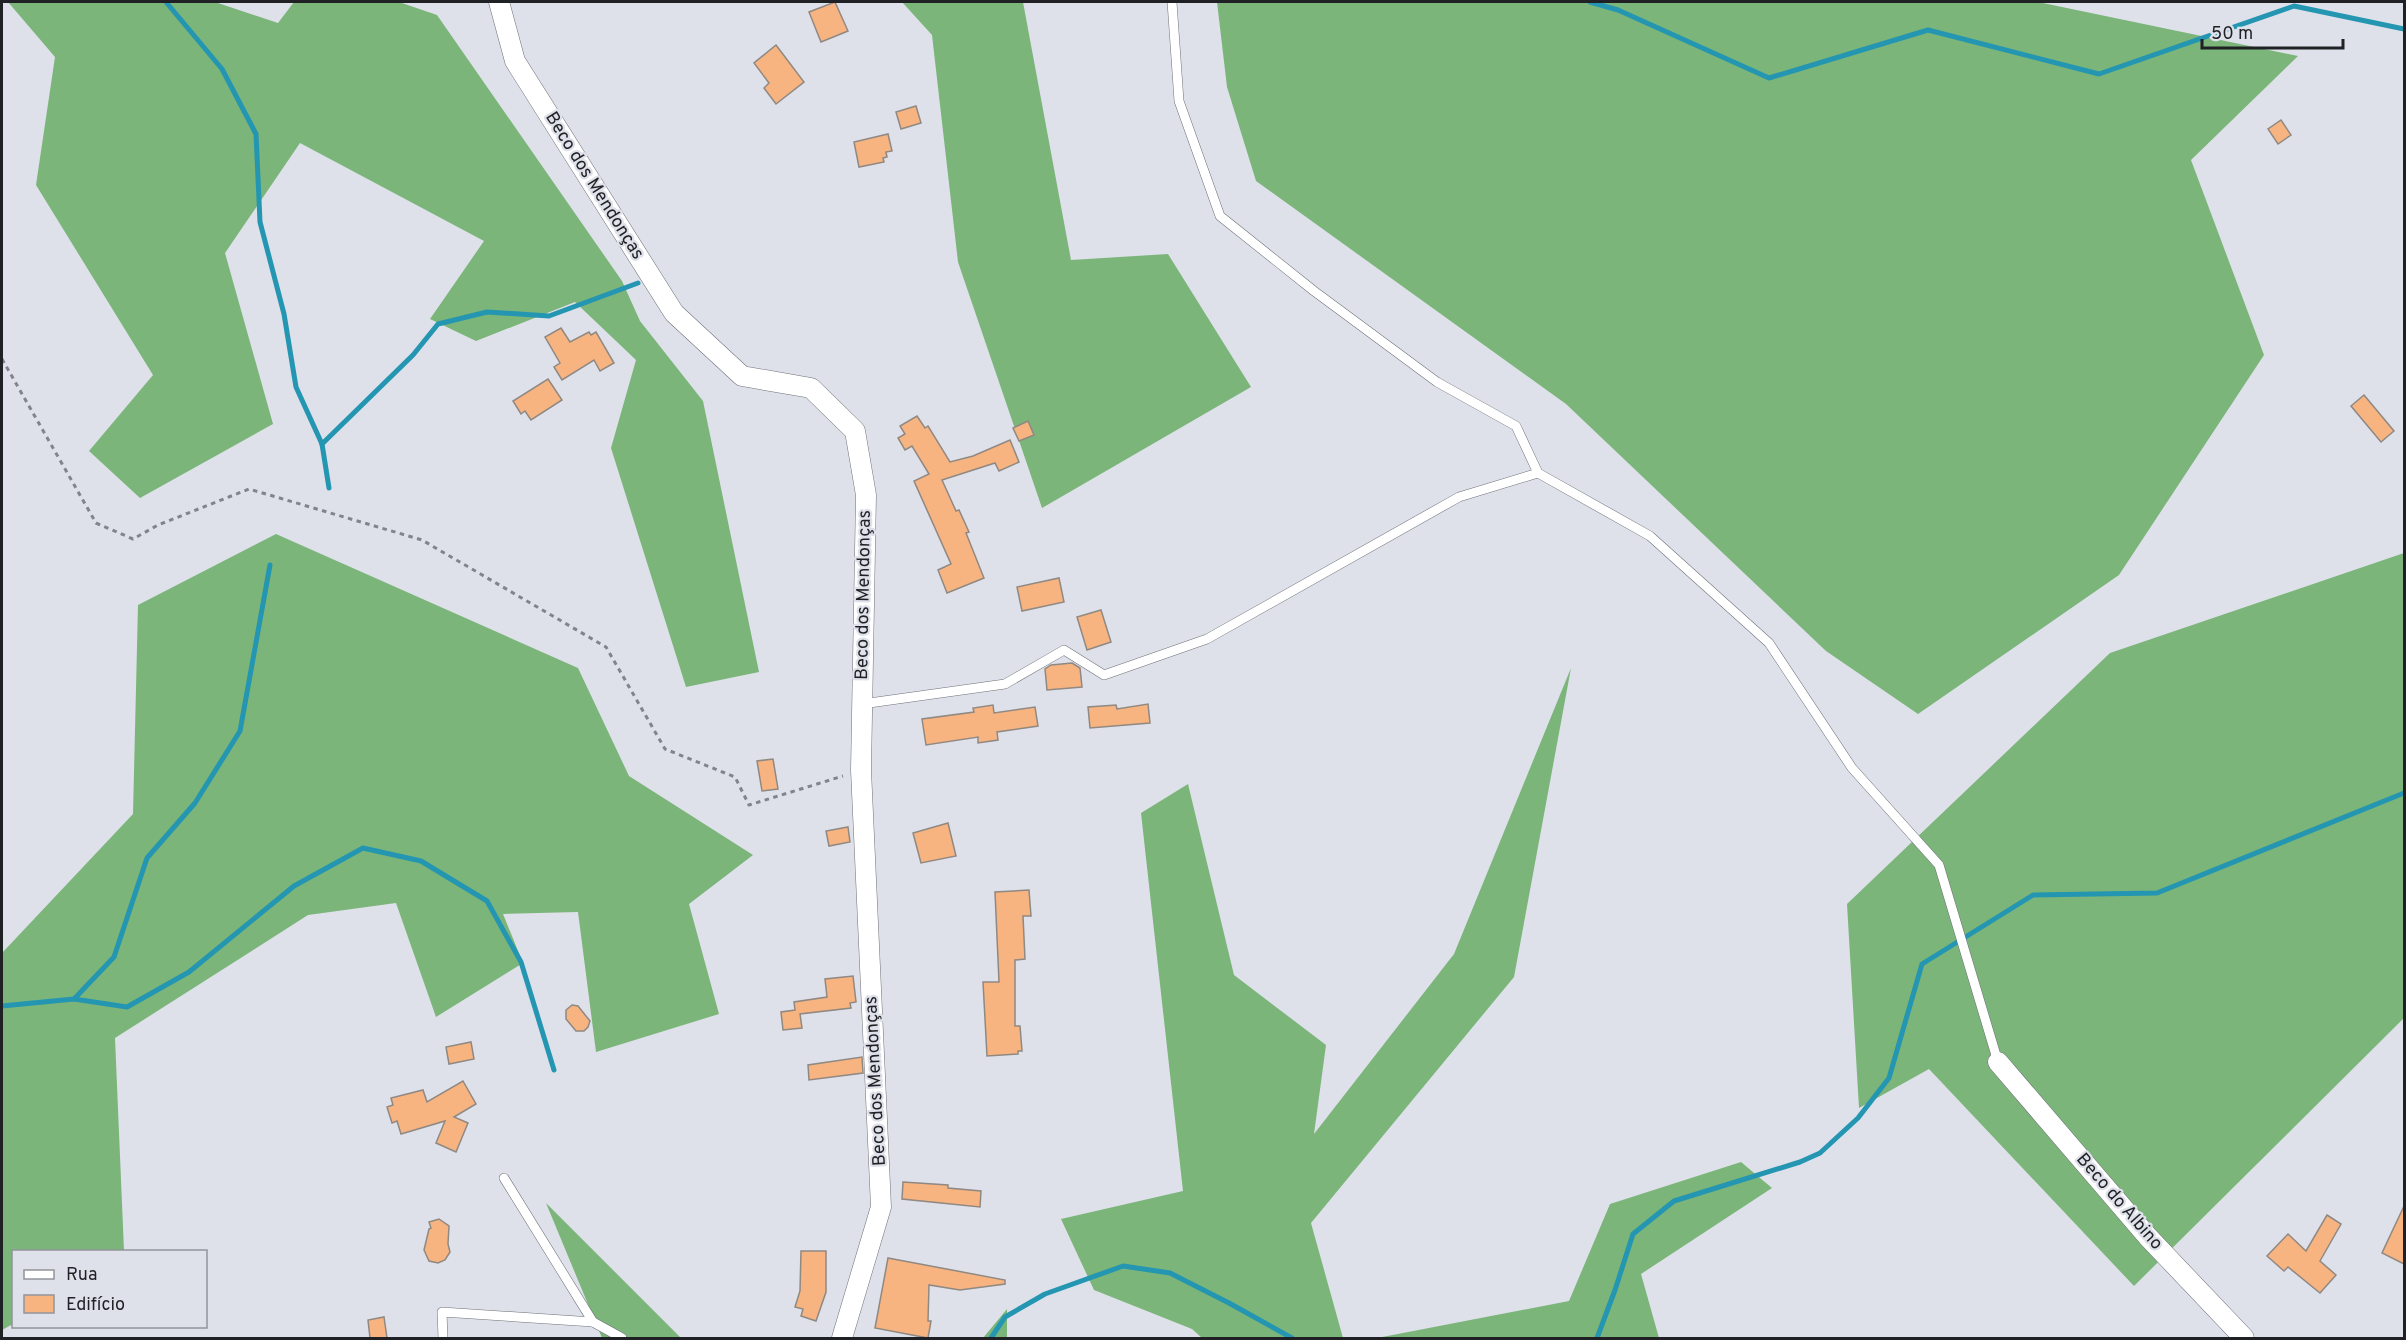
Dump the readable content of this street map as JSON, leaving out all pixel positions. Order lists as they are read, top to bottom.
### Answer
{
  "streets": {
    "street": ["Beco dos Mendonças", "Beco do Albino"]
  },
  "legend": ["Rua", "Edifício"],
  "scale_bar": "50 m"
}
